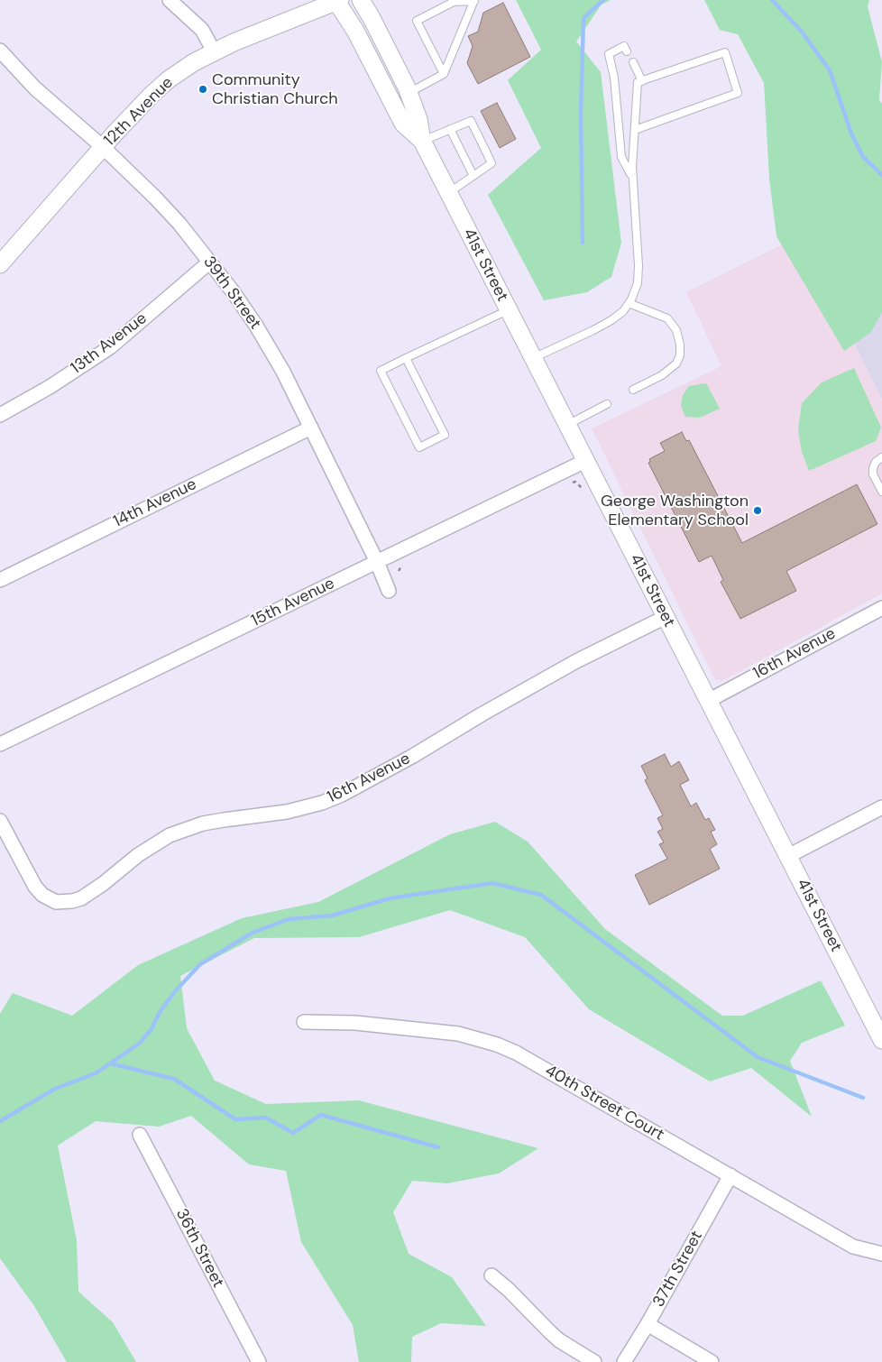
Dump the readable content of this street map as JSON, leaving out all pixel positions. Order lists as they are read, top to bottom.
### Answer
{
  "streets": {
    "street": [
      "12th Avenue",
      "41st Street",
      "39th Street",
      "13th Avenue",
      "14th Avenue",
      "15th Avenue",
      "16th Avenue",
      "40th Street Court",
      "36th Street",
      "37th Street"
    ]
  },
  "crossings": [
    ["12th Avenue", "41st Street"],
    ["12th Avenue", "39th Street"],
    ["41st Street", "15th Avenue"],
    ["41st Street", "16th Avenue"],
    ["39th Street", "13th Avenue"],
    ["39th Street", "14th Avenue"],
    ["39th Street", "15th Avenue"],
    ["40th Street Court", "37th Street"]
  ],
  "places": ["Community Christian Church", "George Washington Elementary School"]
}
